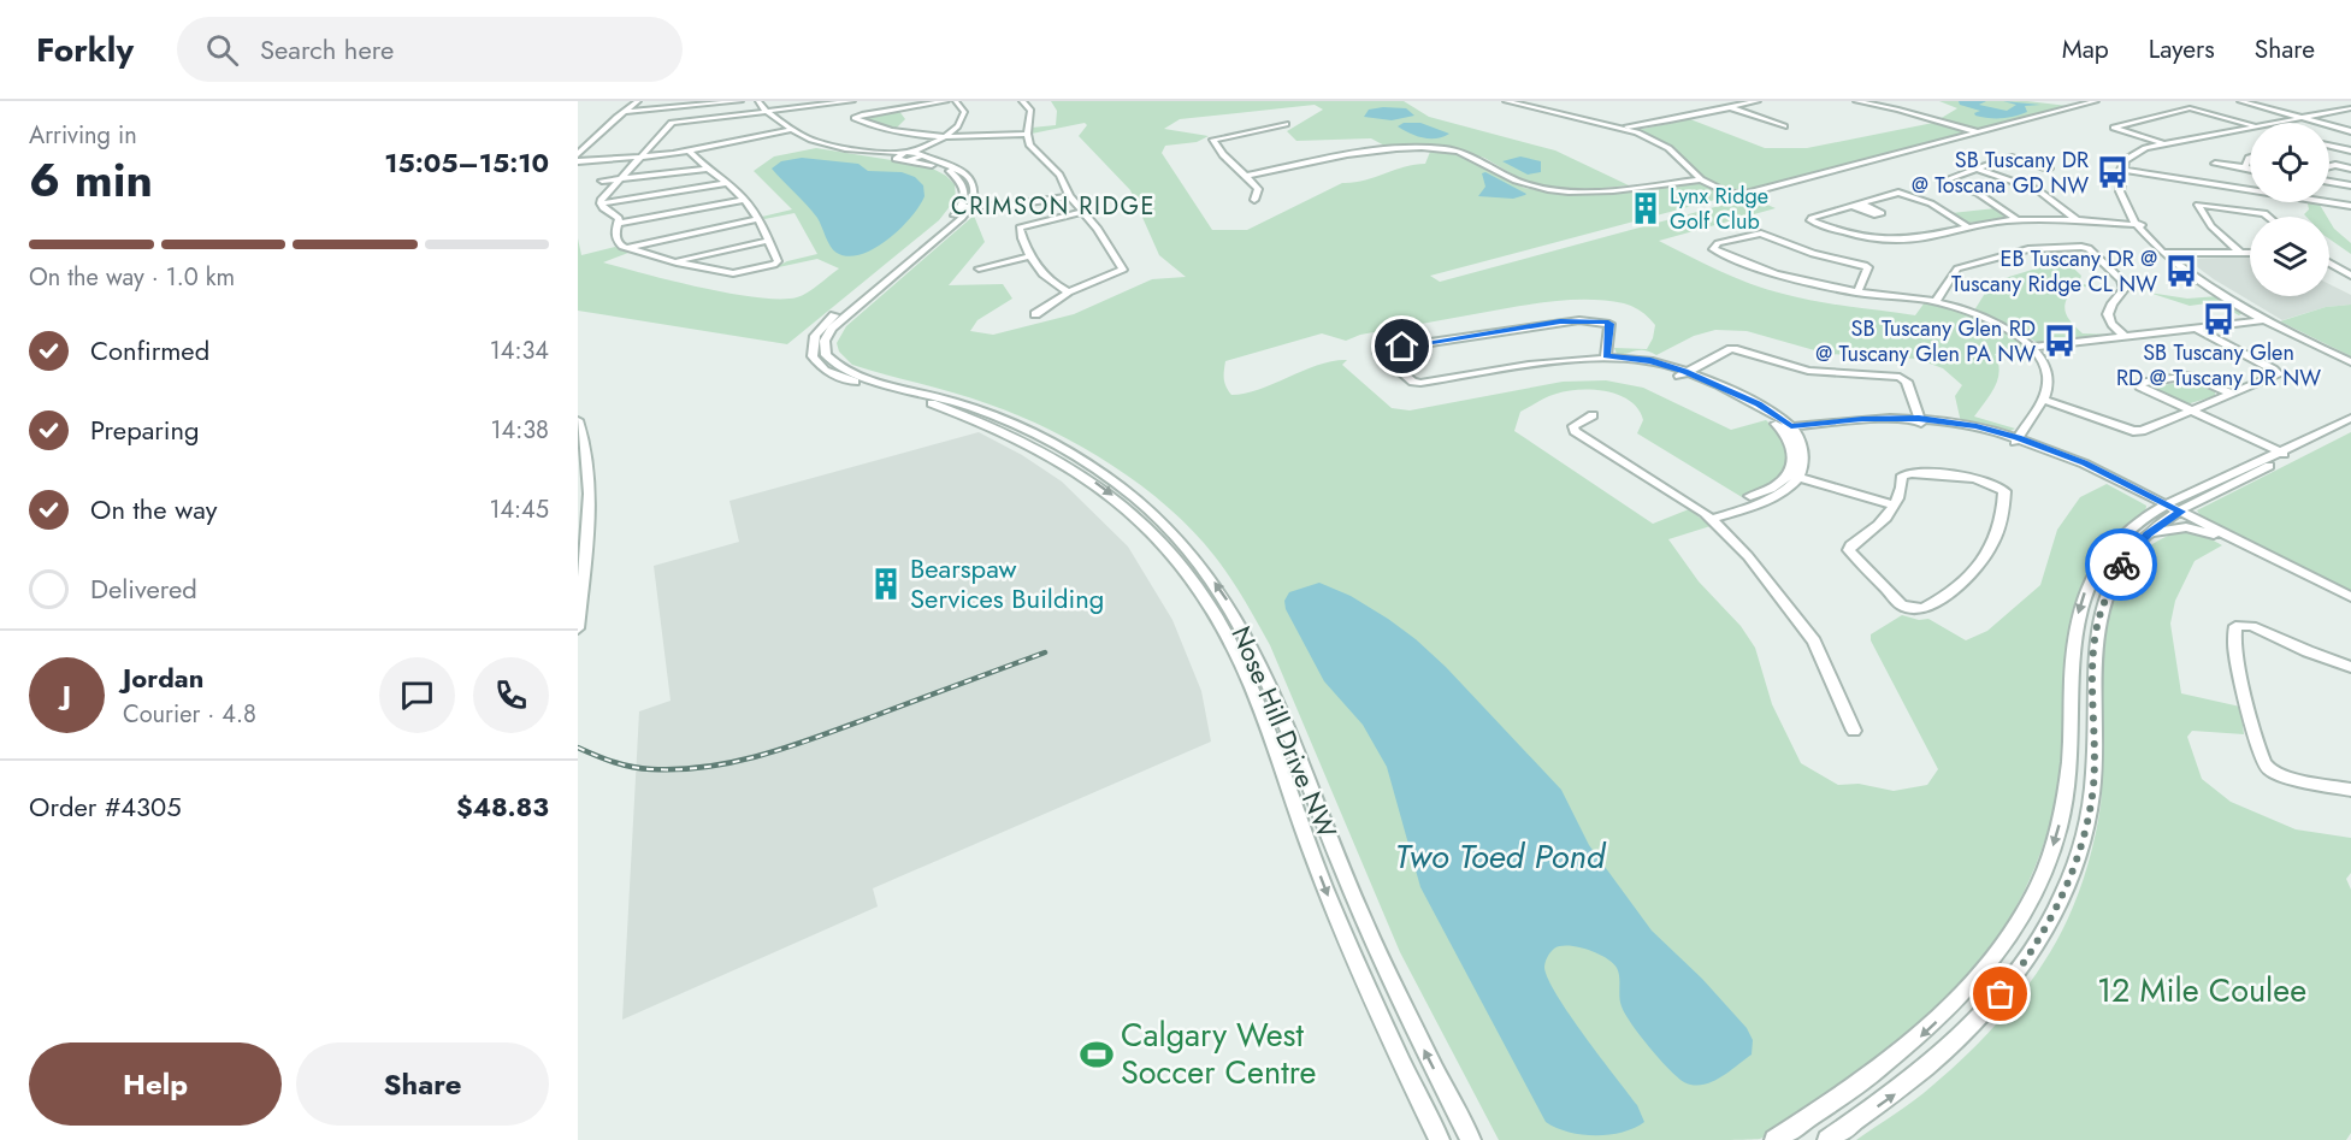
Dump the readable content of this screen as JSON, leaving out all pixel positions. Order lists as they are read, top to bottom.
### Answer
{
  "streets": {
    "street": ["Nose Hill Drive NW"]
  },
  "districts": ["CRIMSON RIDGE"],
  "water": ["Two Toed Pond"],
  "parks": ["12 Mile Coulee"],
  "places": {
    "bus stop": [
      "SB Tuscany DR @ Toscana GD NW",
      "EB Tuscany DR @ Tuscany Ridge CL NW",
      "SB Tuscany Glen RD @ Tuscany DR NW",
      "SB Tuscany Glen RD @ Tuscany Glen PA NW"
    ],
    "building": ["Lynx Ridge Golf Club", "Bearspaw Services Building"],
    "sports": ["Calgary West Soccer Centre"]
  },
  "page": {
    "header": "Forkly",
    "search": "Search here",
    "nav": ["Map", "Layers", "Share"],
    "heading": ["6 min", "Arriving in", "15:05–15:10"],
    "panel": [
      "Jordan",
      "Courier · 4.8",
      "Order #4305",
      "$48.83"
    ],
    "bar": "On the way · 1.0 km",
    "list": [
      ["Confirmed", "14:34"],
      ["Preparing", "14:38"],
      ["On the way", "14:45"],
      "Delivered"
    ],
    "round": "J",
    "buttons": ["Help", "Share"]
  }
}
